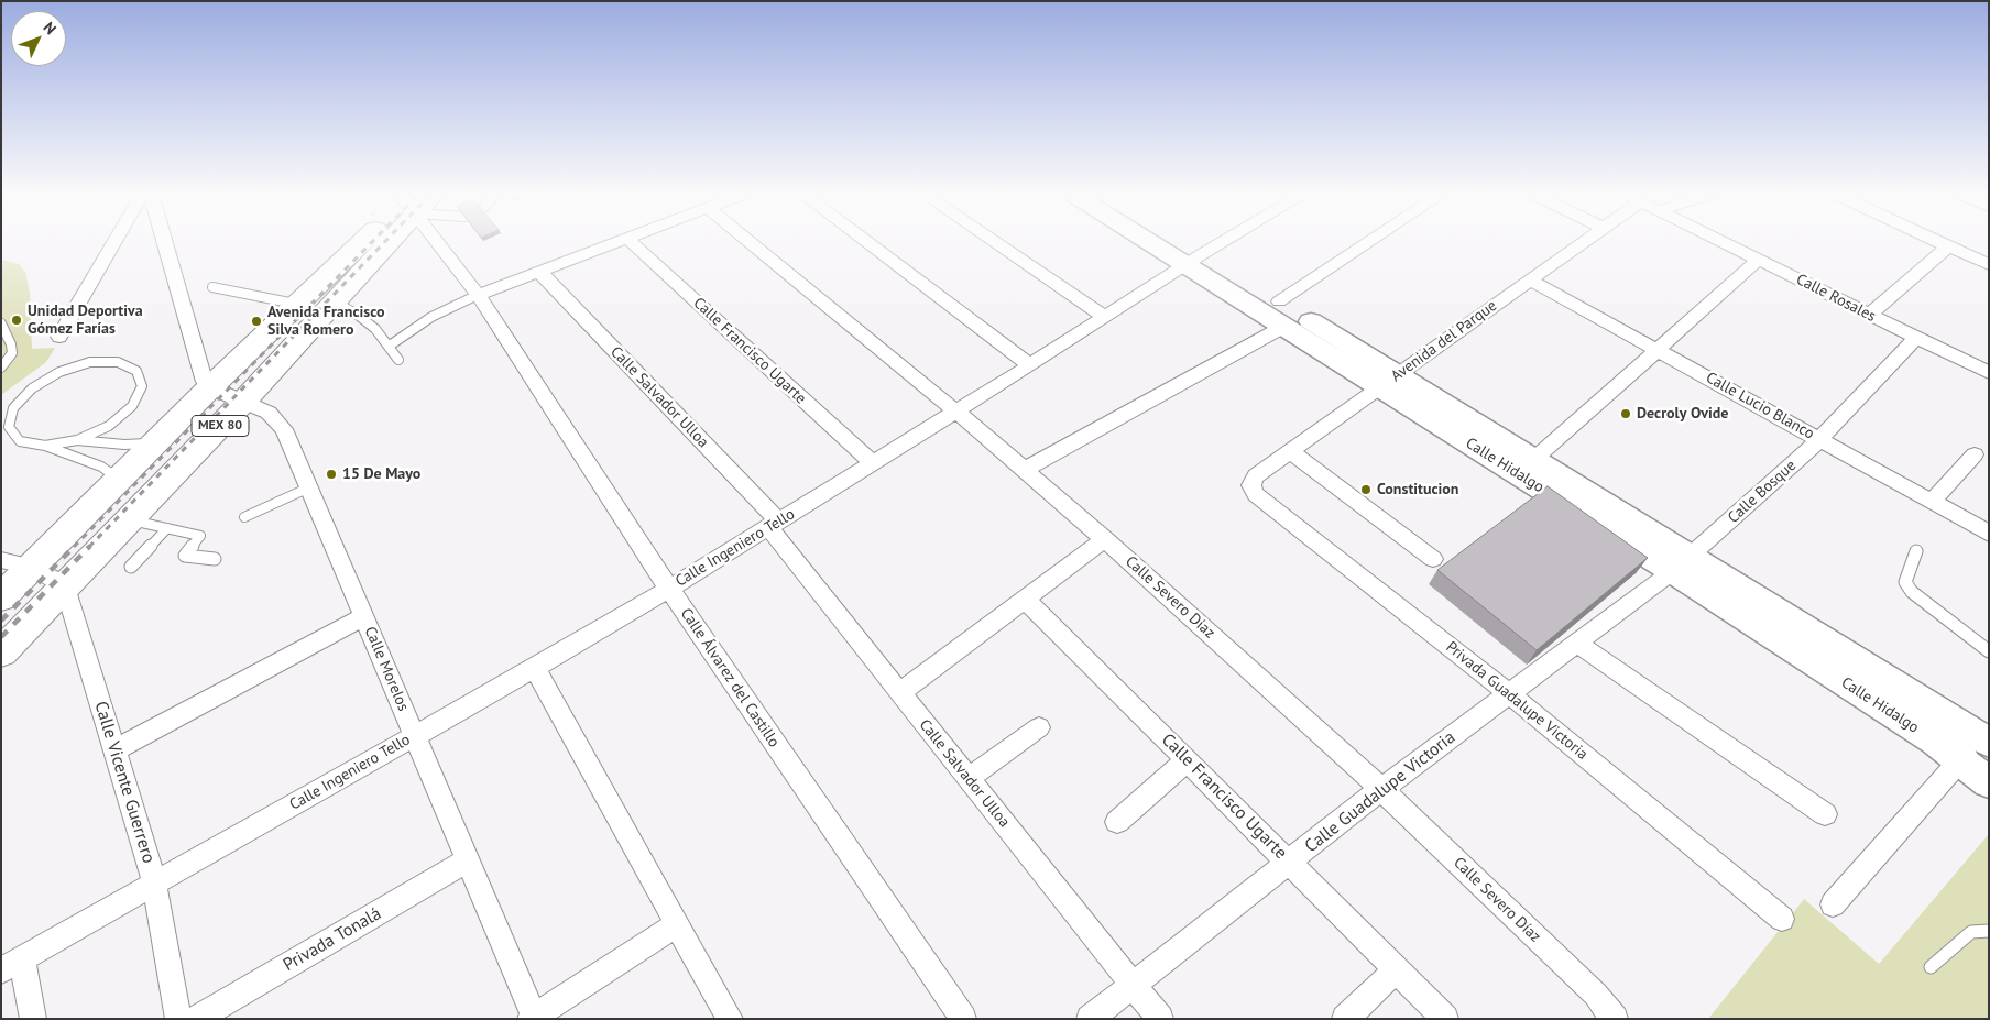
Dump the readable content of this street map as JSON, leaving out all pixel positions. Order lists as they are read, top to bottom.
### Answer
{
  "streets": {
    "main road": ["MEX 80"],
    "street": [
      "Calle Rosales",
      "Avenida del Parque",
      "Calle Francisco Ugarte",
      "Calle Salvador Ulloa",
      "Calle Lucio Blanco",
      "Calle Hidalgo",
      "Calle Bosque",
      "Calle Ingeniero Tello",
      "Calle Severo Díaz",
      "Calle Morelos",
      "Calle Álvarez del Castillo",
      "Privada Guadalupe Victoria",
      "Calle Vicente Guerrero",
      "Calle Guadalupe Victoria",
      "Privada Tonalá"
    ]
  },
  "crossings": [
    ["Calle Rosales", "Calle Bosque"],
    ["Avenida del Parque", "Calle Lucio Blanco"],
    ["Avenida del Parque", "Calle Hidalgo"],
    ["Avenida del Parque", "Privada Guadalupe Victoria"],
    ["Calle Francisco Ugarte", "Calle Ingeniero Tello"],
    ["Calle Francisco Ugarte", "Calle Guadalupe Victoria"],
    ["Calle Salvador Ulloa", "Calle Ingeniero Tello"],
    ["Calle Salvador Ulloa", "Calle Guadalupe Victoria"],
    ["Calle Lucio Blanco", "Calle Bosque"],
    ["MEX 80", "Calle Morelos"],
    ["MEX 80", "Calle Vicente Guerrero"],
    ["Calle Hidalgo", "Calle Bosque"],
    ["Calle Hidalgo", "Calle Ingeniero Tello"],
    ["Calle Hidalgo", "Calle Guadalupe Victoria"],
    ["Calle Bosque", "Calle Guadalupe Victoria"],
    ["Calle Ingeniero Tello", "Calle Severo Díaz"],
    ["Calle Ingeniero Tello", "Calle Morelos"],
    ["Calle Ingeniero Tello", "Calle Álvarez del Castillo"],
    ["Calle Ingeniero Tello", "Calle Vicente Guerrero"],
    ["Calle Severo Díaz", "Calle Guadalupe Victoria"],
    ["Calle Morelos", "Privada Tonalá"],
    ["Privada Guadalupe Victoria", "Calle Guadalupe Victoria"]
  ],
  "places": [
    "Unidad Deportiva Gómez Farías",
    "Avenida Francisco Silva Romero",
    "Decroly Ovide",
    "15 De Mayo",
    "Constitucion"
  ],
  "north": "top right"
}
